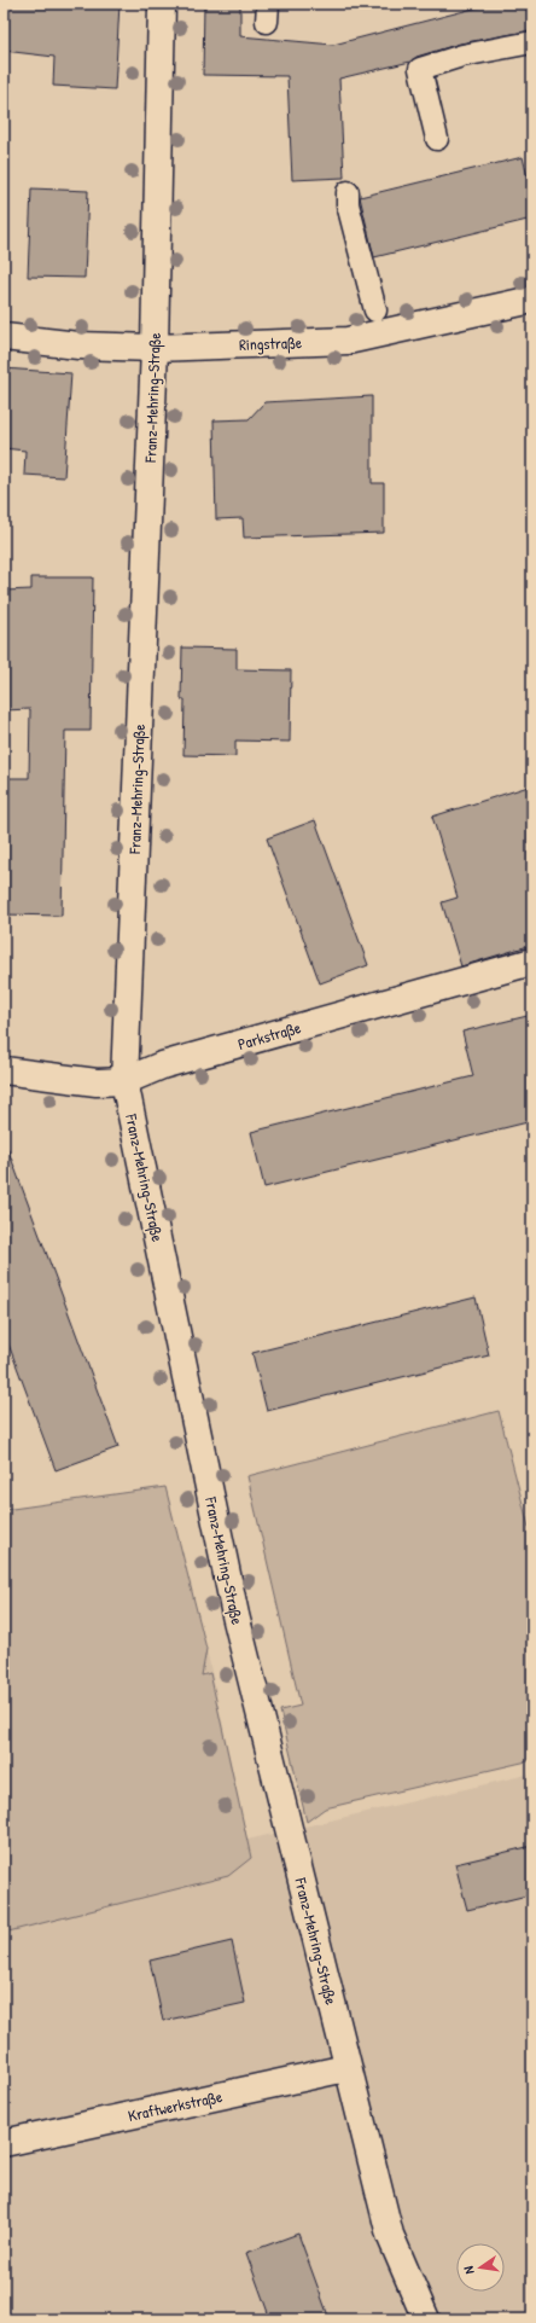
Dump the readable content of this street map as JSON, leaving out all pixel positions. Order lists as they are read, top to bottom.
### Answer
{
  "streets": {
    "street": [
      "Ringstraße",
      "Franz-Mehring-Straße",
      "Parkstraße",
      "Kraftwerkstraße"
    ]
  },
  "crossings": [
    ["Ringstraße", "Franz-Mehring-Straße"],
    ["Franz-Mehring-Straße", "Parkstraße"],
    ["Franz-Mehring-Straße", "Kraftwerkstraße"]
  ],
  "north": "left"
}
